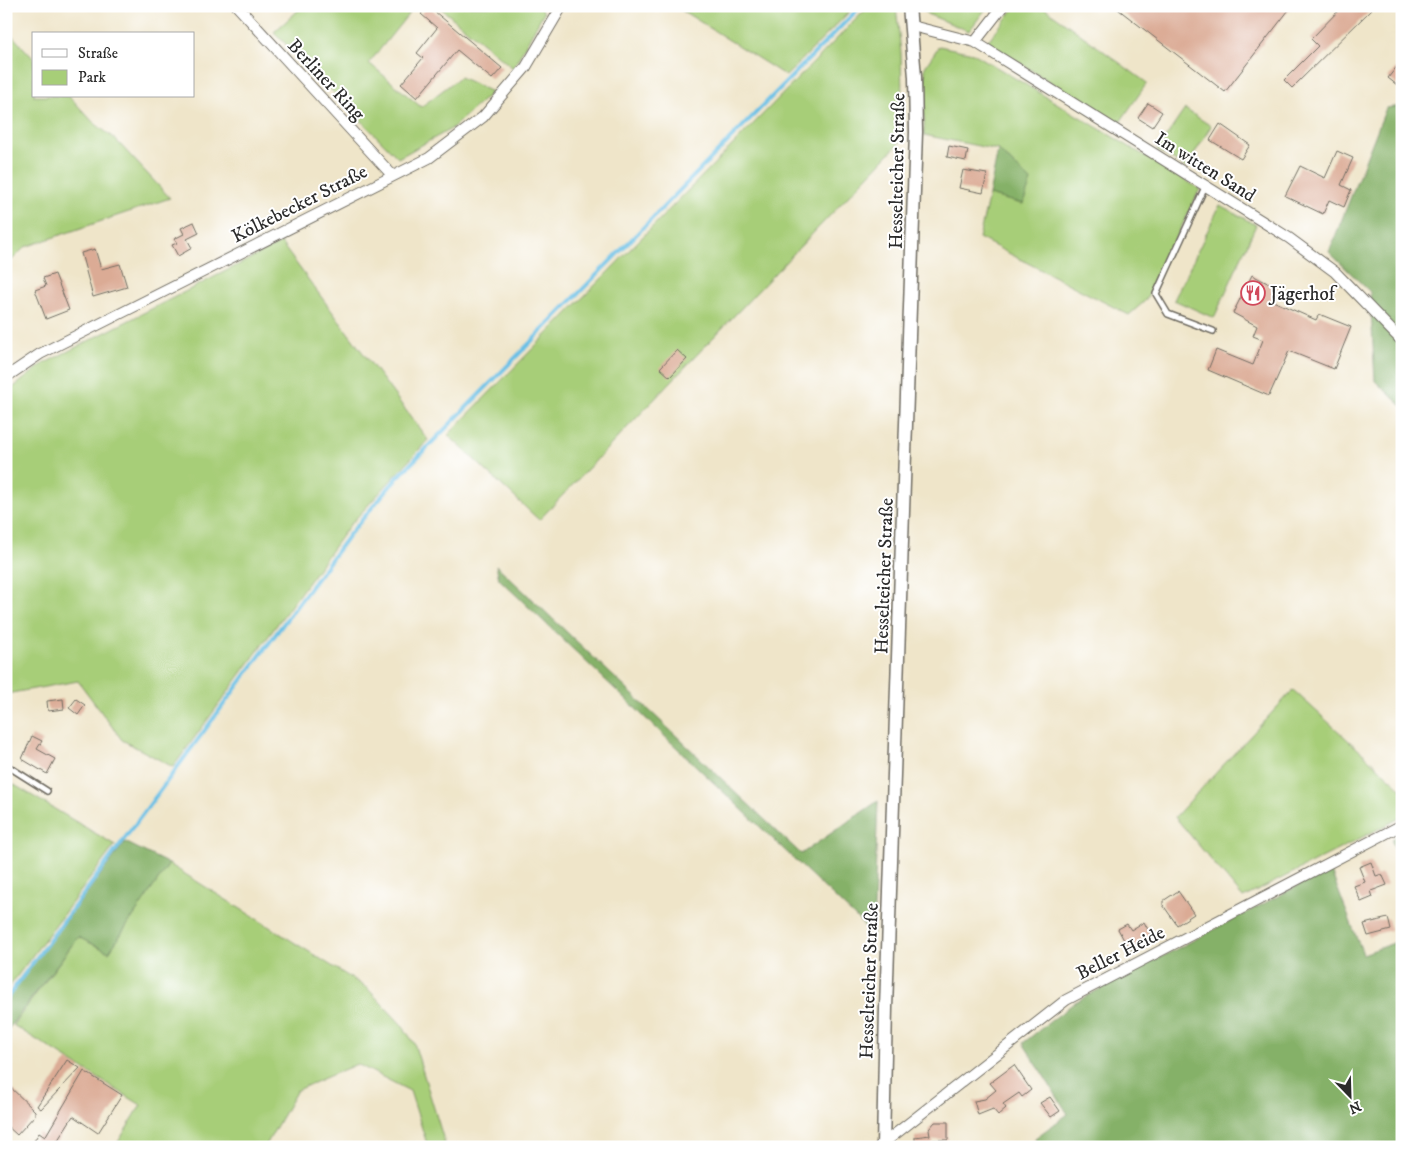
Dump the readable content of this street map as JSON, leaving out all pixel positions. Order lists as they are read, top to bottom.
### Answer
{
  "streets": {
    "street": [
      "Berliner Ring",
      "Im witten Sand",
      "Hesselteicher Straße",
      "Kölkebecker Straße",
      "Beller Heide"
    ]
  },
  "crossings": [
    ["Berliner Ring", "Kölkebecker Straße"],
    ["Im witten Sand", "Hesselteicher Straße"],
    ["Hesselteicher Straße", "Beller Heide"]
  ],
  "places": {
    "restaurant": ["Jägerhof"]
  },
  "legend": ["Straße", "Park"],
  "north": "bottom right"
}
